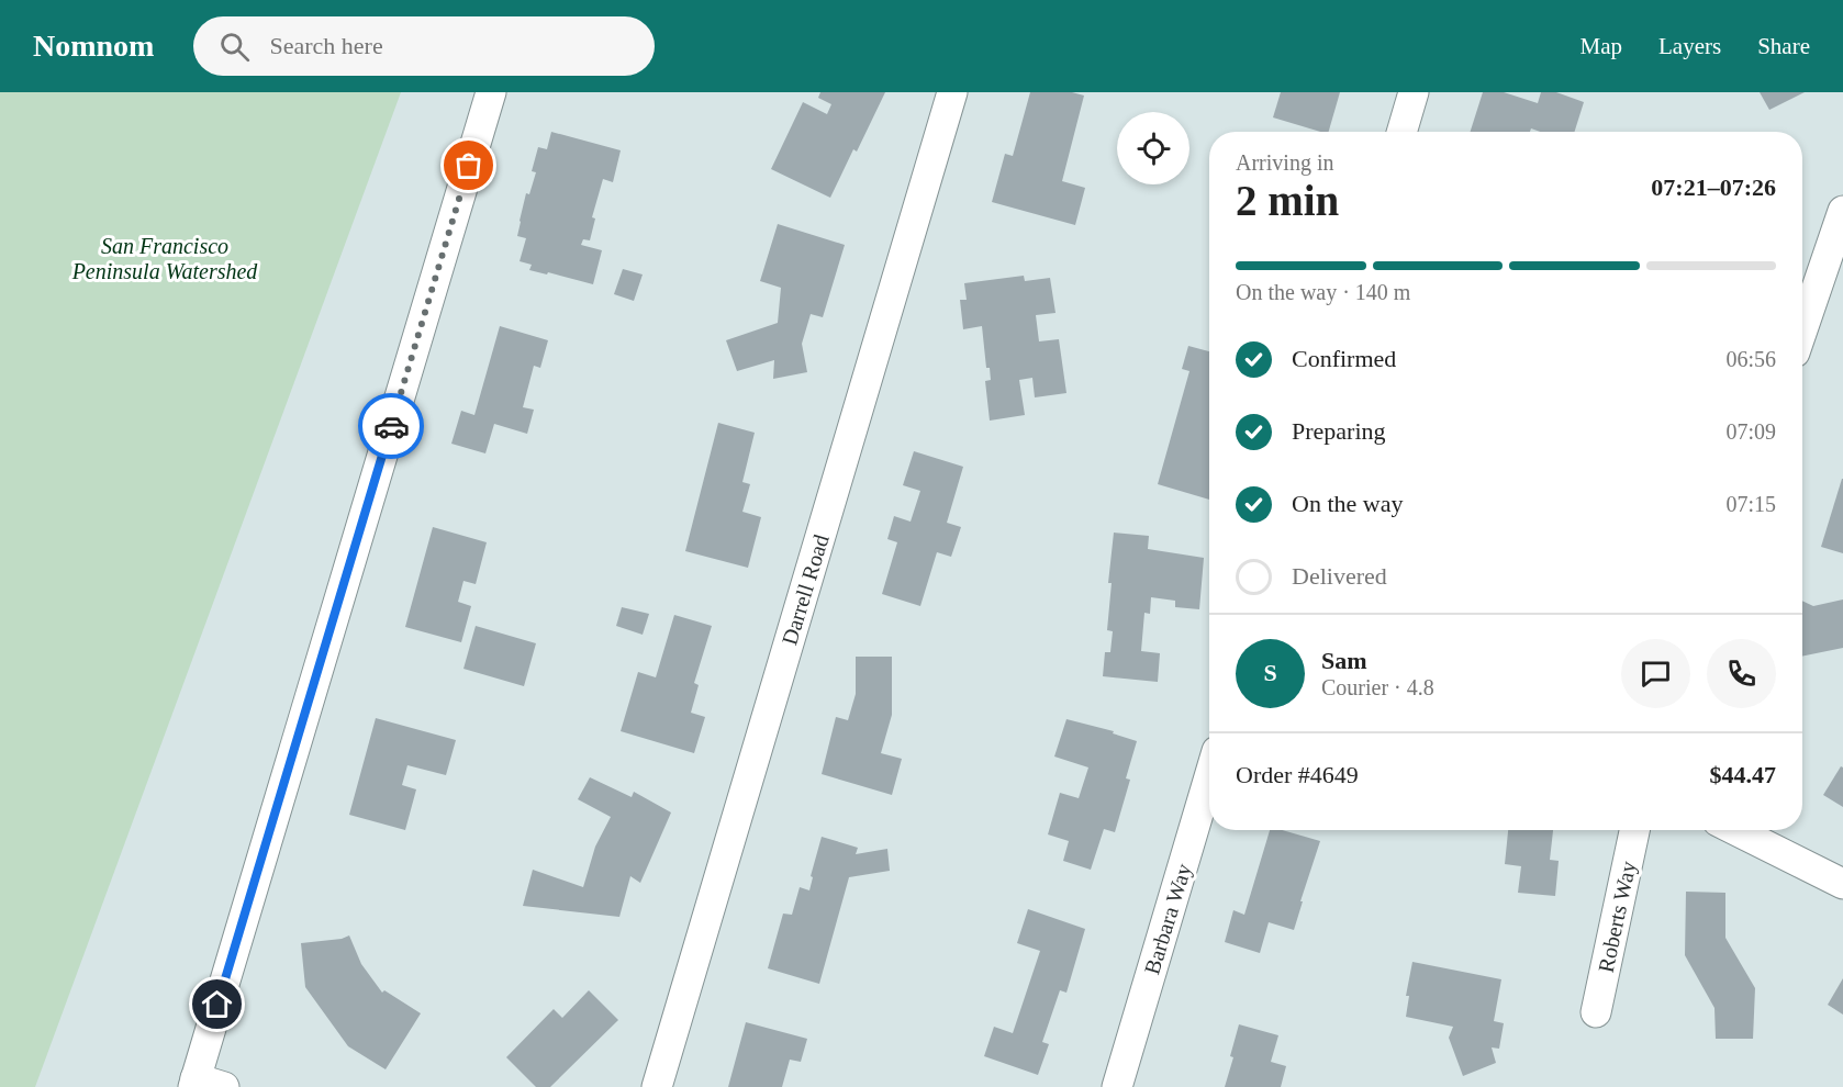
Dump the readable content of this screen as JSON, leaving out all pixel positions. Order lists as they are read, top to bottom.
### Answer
{
  "streets": {
    "street": ["Darrell Road", "Roberts Way", "Barbara Way"]
  },
  "parks": ["San Francisco Peninsula Watershed"],
  "page": {
    "header": "Nomnom",
    "search": "Search here",
    "nav": ["Map", "Layers", "Share"],
    "heading": ["2 min", "Arriving in", "07:21–07:26"],
    "panel": [
      "Sam",
      "Courier · 4.8",
      "Order #4649",
      "$44.47"
    ],
    "bar": "On the way · 140 m",
    "list": [
      ["Confirmed", "06:56"],
      ["Preparing", "07:09"],
      ["On the way", "07:15"],
      "Delivered"
    ],
    "round": "S"
  }
}
